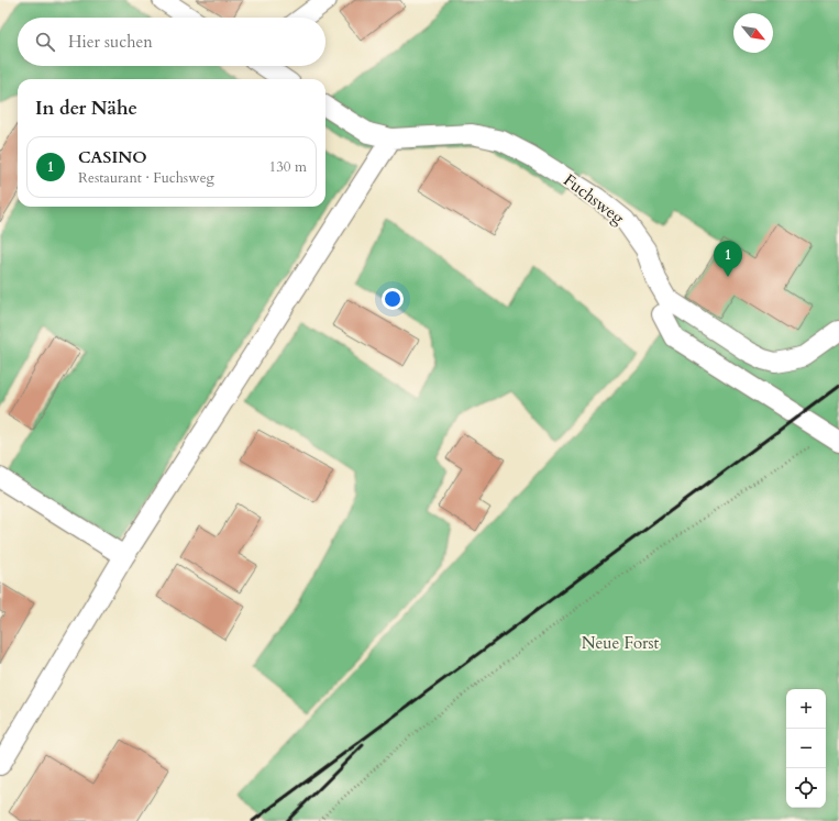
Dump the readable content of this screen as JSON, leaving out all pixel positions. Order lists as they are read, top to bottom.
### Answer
{
  "streets": {
    "street": ["Fuchsweg"]
  },
  "parks": ["Neue Forst"],
  "north": "bottom right",
  "page": {
    "search": "Hier suchen",
    "heading": "In der Nähe",
    "list": [
      {
        "mark": "1",
        "name": "CASINO",
        "note": "Restaurant · Fuchsweg",
        "value": "130 m"
      }
    ],
    "pins": "1",
    "map_buttons": ["+", "−"]
  }
}
